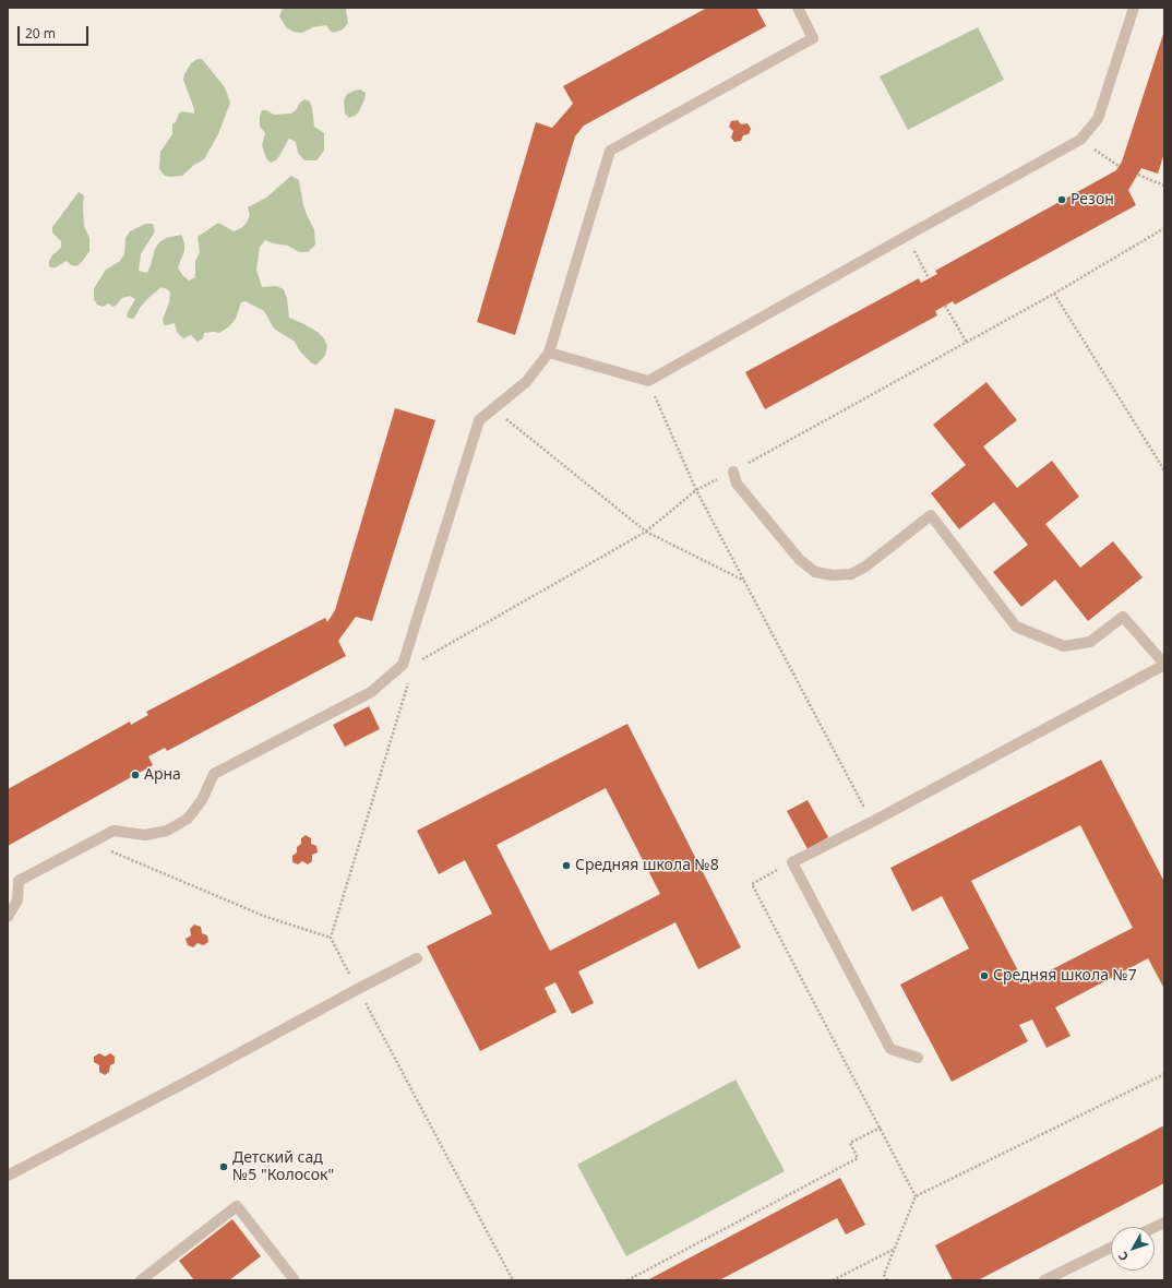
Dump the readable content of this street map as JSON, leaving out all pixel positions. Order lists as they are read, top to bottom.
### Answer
{
  "places": [
    "Резон",
    "Арна",
    "Средняя школа №8",
    "Средняя школа №7",
    "Детский сад №5 \"Колосок\""
  ],
  "scale_bar": "20 m",
  "north": "bottom left"
}
